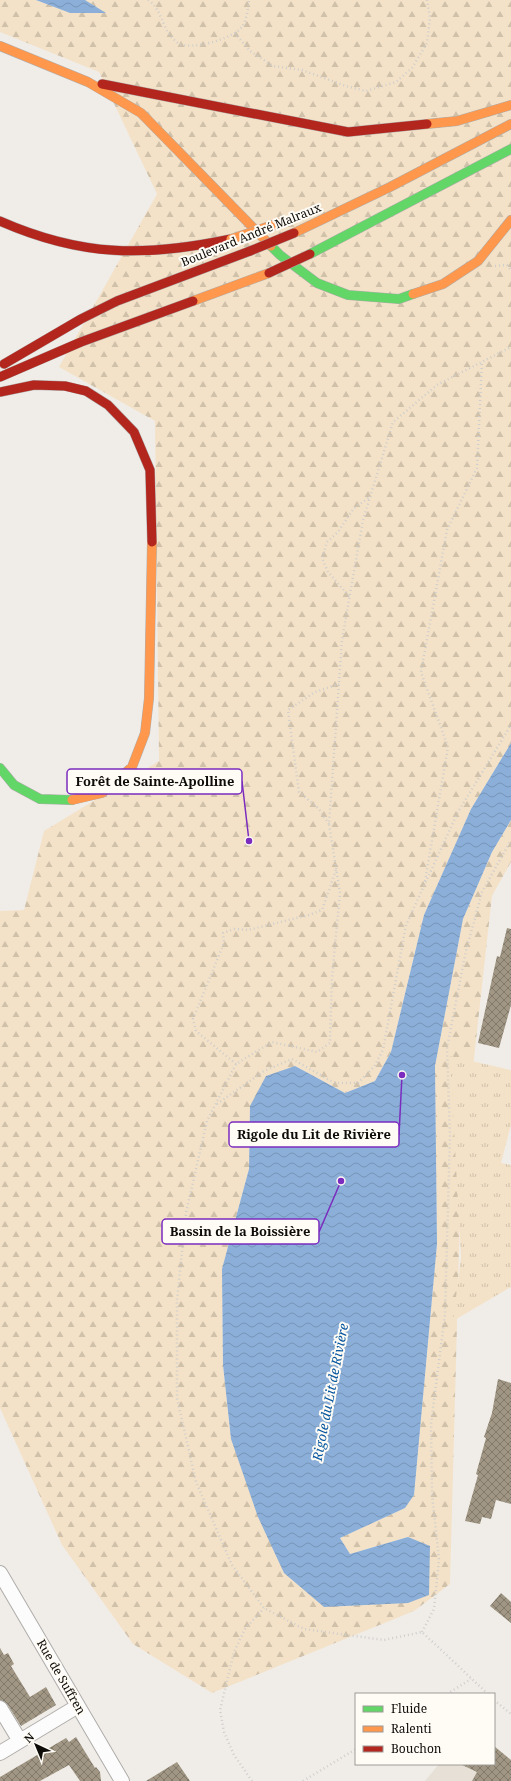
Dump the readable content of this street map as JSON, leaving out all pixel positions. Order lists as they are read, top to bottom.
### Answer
{
  "streets": {
    "main road": ["Boulevard André Malraux"],
    "street": ["Rue de Suffren"]
  },
  "water": ["Rigole du Lit de Rivière"],
  "places": ["Forêt de Sainte-Apolline", "Rigole du Lit de Rivière", "Bassin de la Boissière"],
  "legend": ["Fluide", "Ralenti", "Bouchon"],
  "north": "top left"
}
